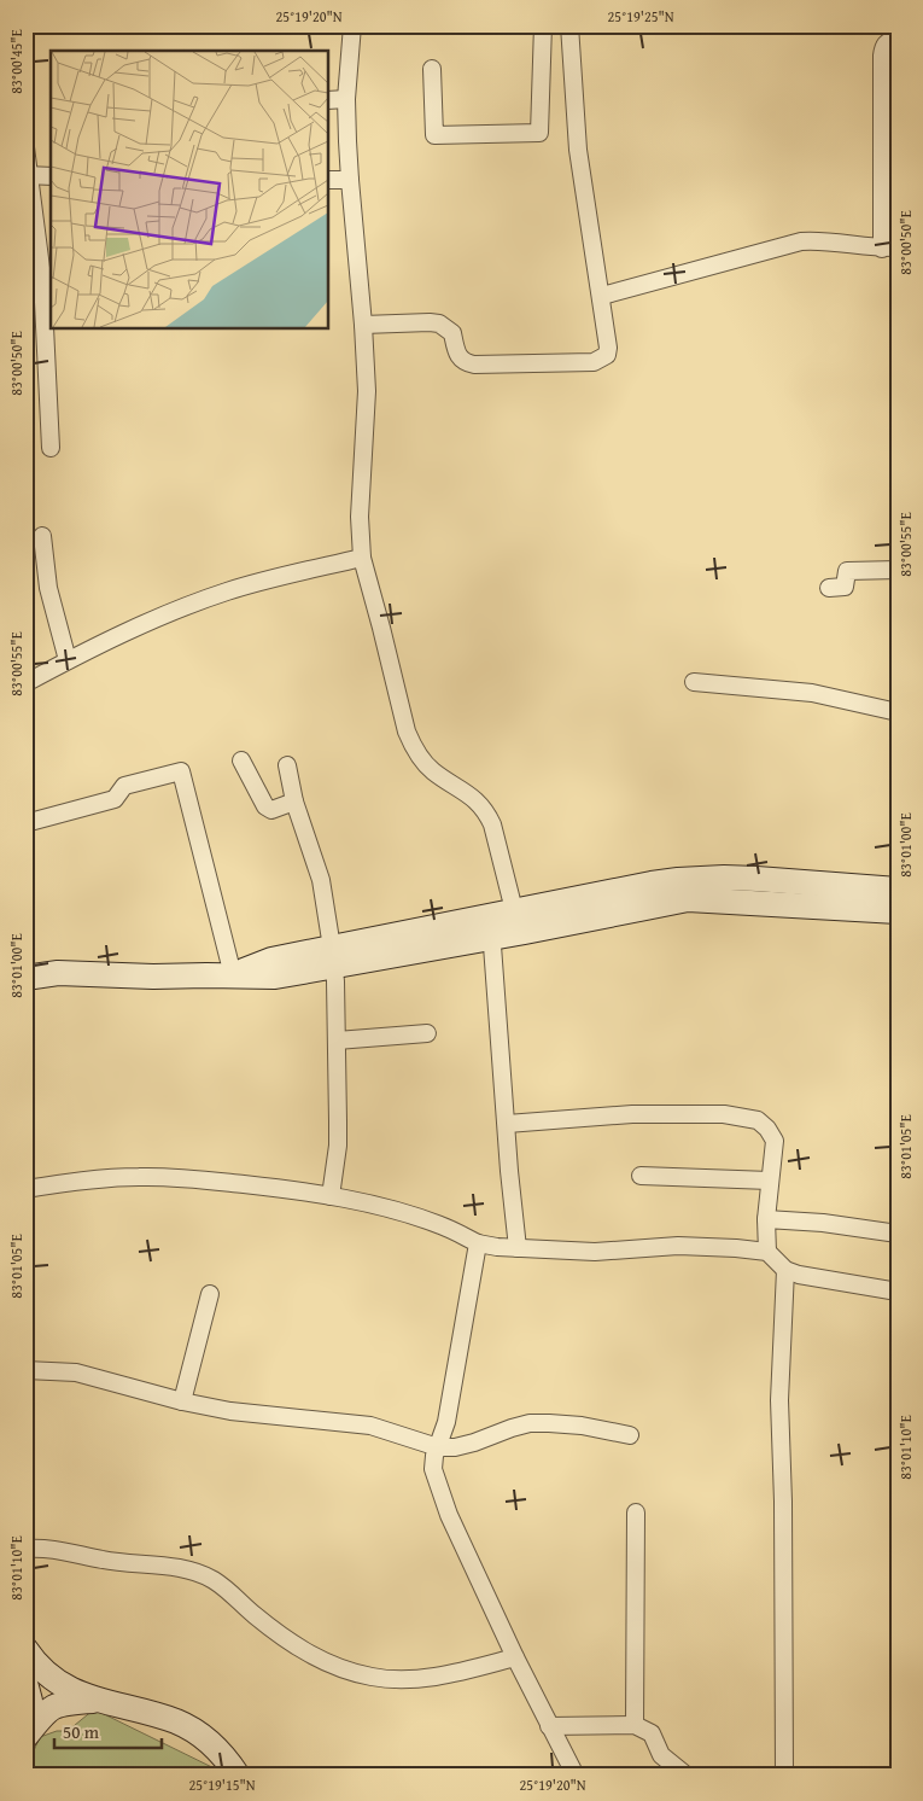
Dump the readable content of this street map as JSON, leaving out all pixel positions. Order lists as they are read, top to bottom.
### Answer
{
  "scale_bar": "50 m",
  "coordinates": [
    "25°19'20\"N",
    "25°19'25\"N",
    "83°00'45\"E",
    "83°00'50\"E",
    "83°00'55\"E",
    "83°01'00\"E",
    "83°01'05\"E",
    "83°01'10\"E",
    "25°19'15\"N"
  ]
}
